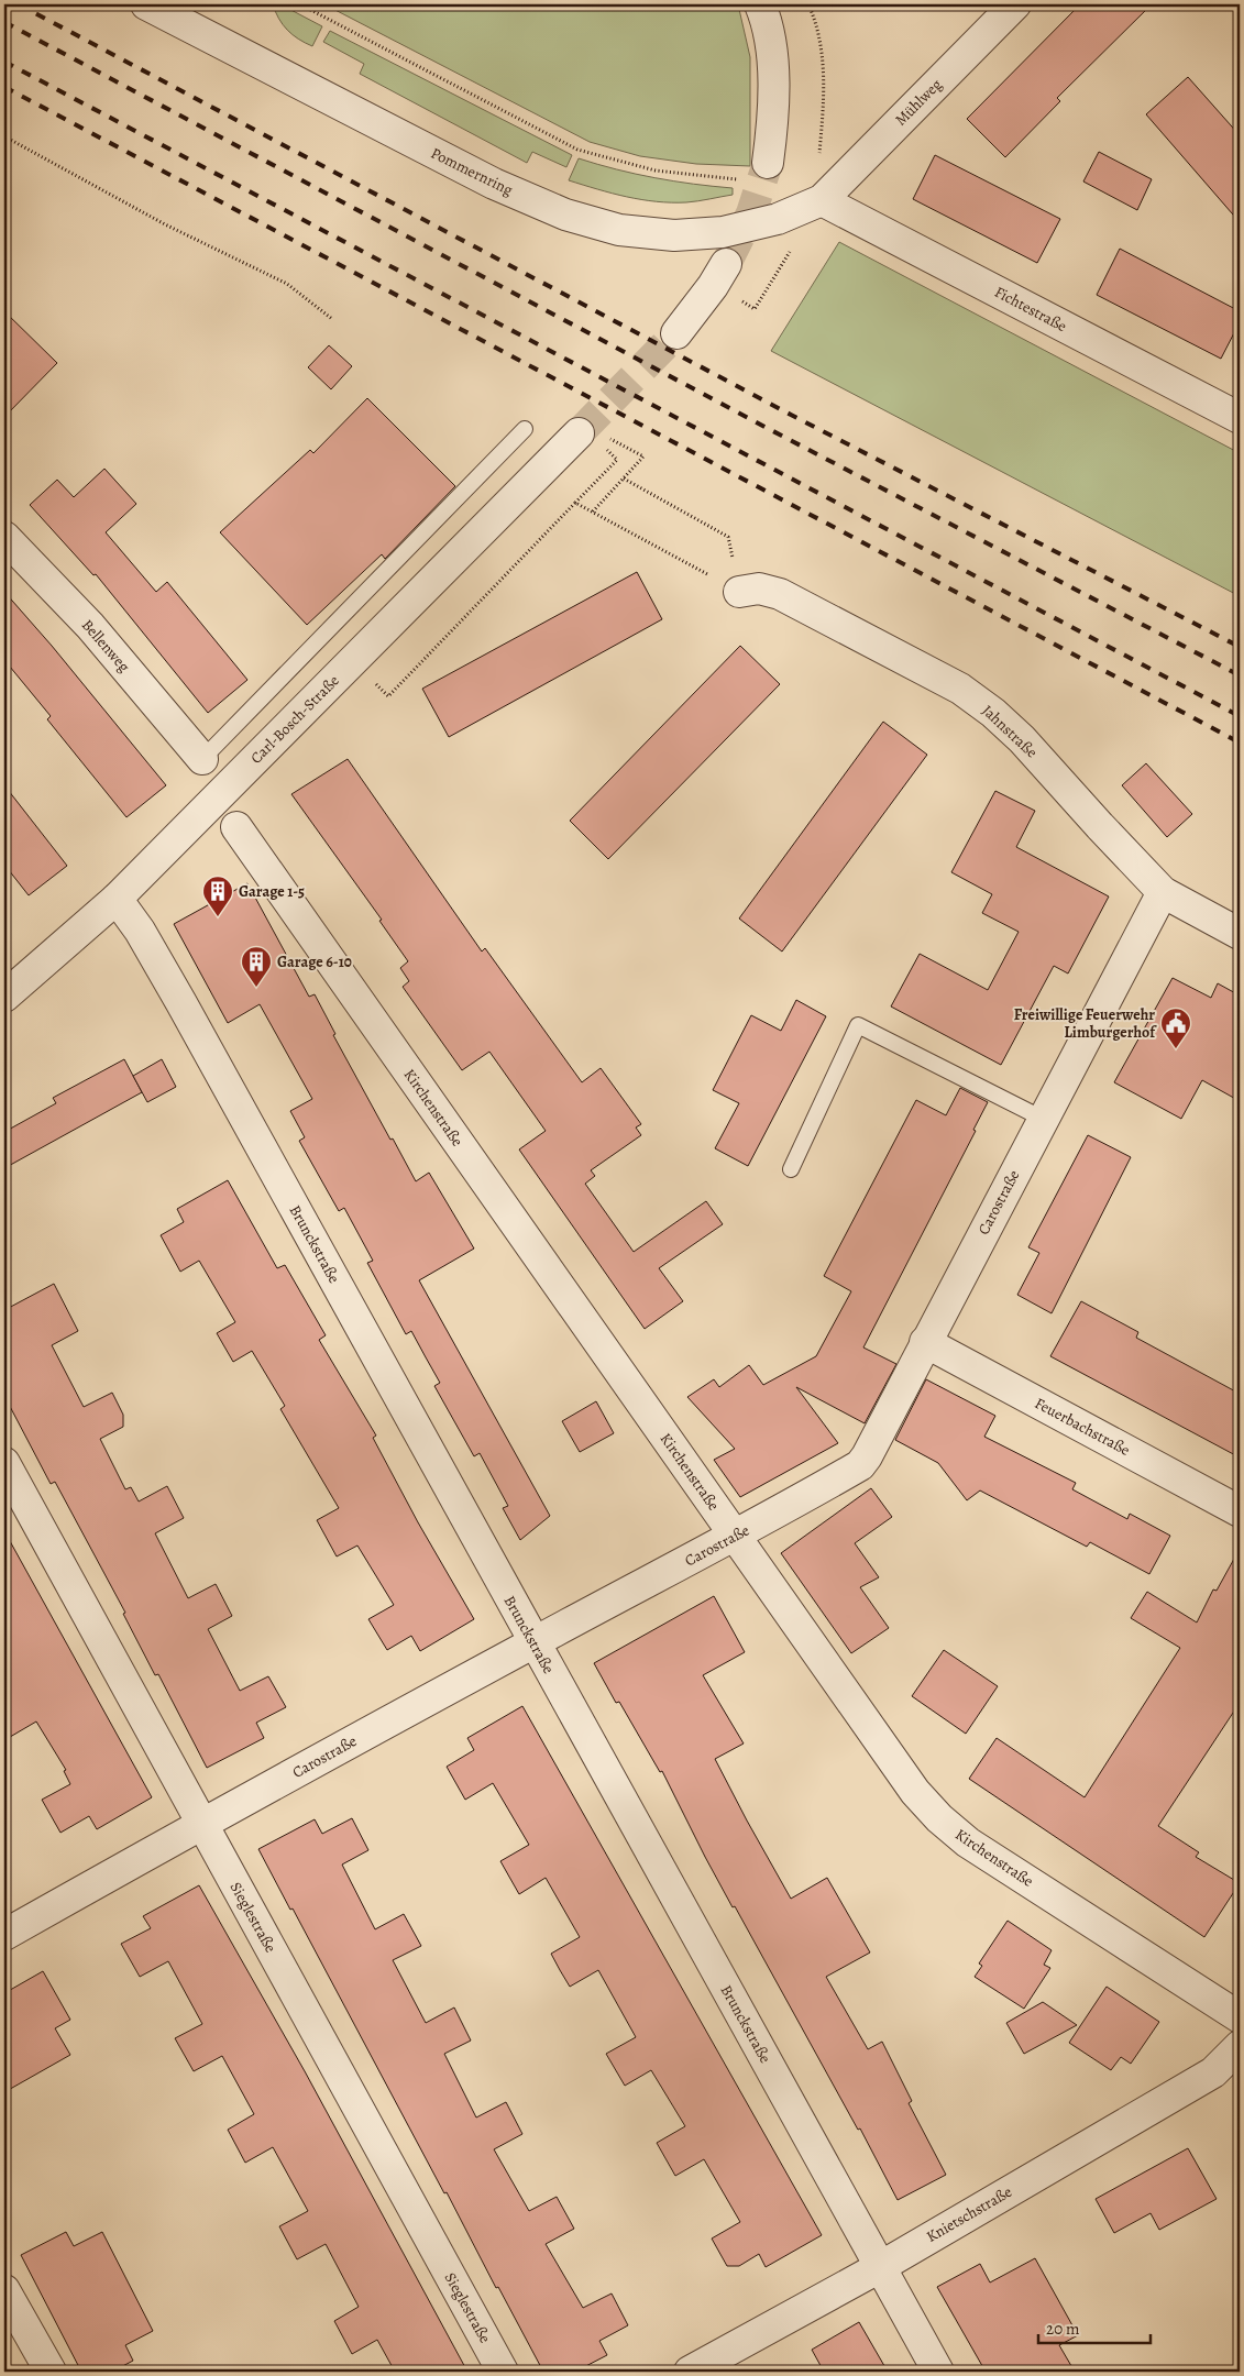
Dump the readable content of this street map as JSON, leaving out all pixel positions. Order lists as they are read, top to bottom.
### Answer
{
  "streets": {
    "street": [
      "Mühlweg",
      "Pommernring",
      "Fichtestraße",
      "Bellenweg",
      "Carl-Bosch-Straße",
      "Jahnstraße",
      "Kirchenstraße",
      "Carostraße",
      "Brunckstraße",
      "Feuerbachstraße",
      "Sieglestraße",
      "Knietschstraße"
    ]
  },
  "crossings": [
    ["Mühlweg", "Pommernring"],
    ["Mühlweg", "Fichtestraße"],
    ["Pommernring", "Fichtestraße"],
    ["Carl-Bosch-Straße", "Brunckstraße"],
    ["Jahnstraße", "Carostraße"],
    ["Kirchenstraße", "Carostraße"],
    ["Carostraße", "Brunckstraße"],
    ["Carostraße", "Feuerbachstraße"],
    ["Carostraße", "Sieglestraße"],
    ["Brunckstraße", "Knietschstraße"]
  ],
  "places": {
    "building": ["Garage 1-5", "Garage 6-10"],
    "public building": ["Freiwillige Feuerwehr Limburgerhof"]
  },
  "scale_bar": "20 m"
}
